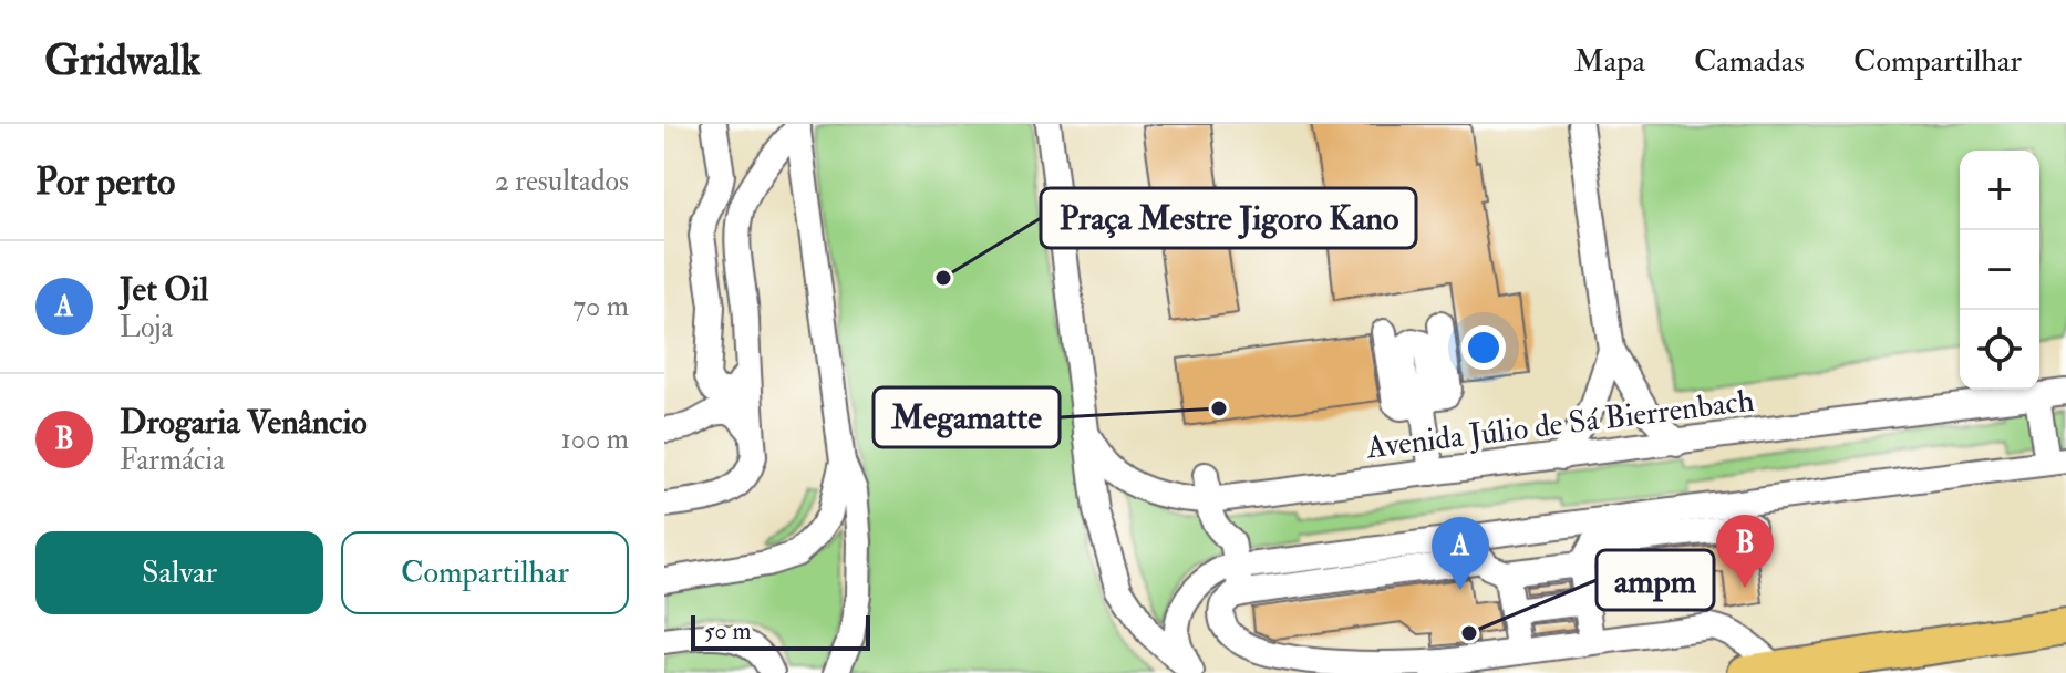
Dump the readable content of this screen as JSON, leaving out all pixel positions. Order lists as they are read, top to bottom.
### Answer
{
  "streets": {
    "street": ["Avenida Júlio de Sá Bierrenbach"]
  },
  "places": ["Praça Mestre Jigoro Kano", "Megamatte", "ampm"],
  "scale_bar": "50 m",
  "page": {
    "header": "Gridwalk",
    "nav": ["Mapa", "Camadas", "Compartilhar"],
    "heading": ["Por perto", "2 resultados"],
    "map_buttons": ["+", "−"],
    "list": [
      {
        "mark": "A",
        "name": "Jet Oil",
        "note": "Loja",
        "value": "70 m"
      },
      {
        "mark": "B",
        "name": "Drogaria Venâncio",
        "note": "Farmácia",
        "value": "100 m"
      }
    ],
    "buttons": ["Salvar", "Compartilhar"],
    "pins": ["B", "A"],
    "scale": "50 m"
  }
}
